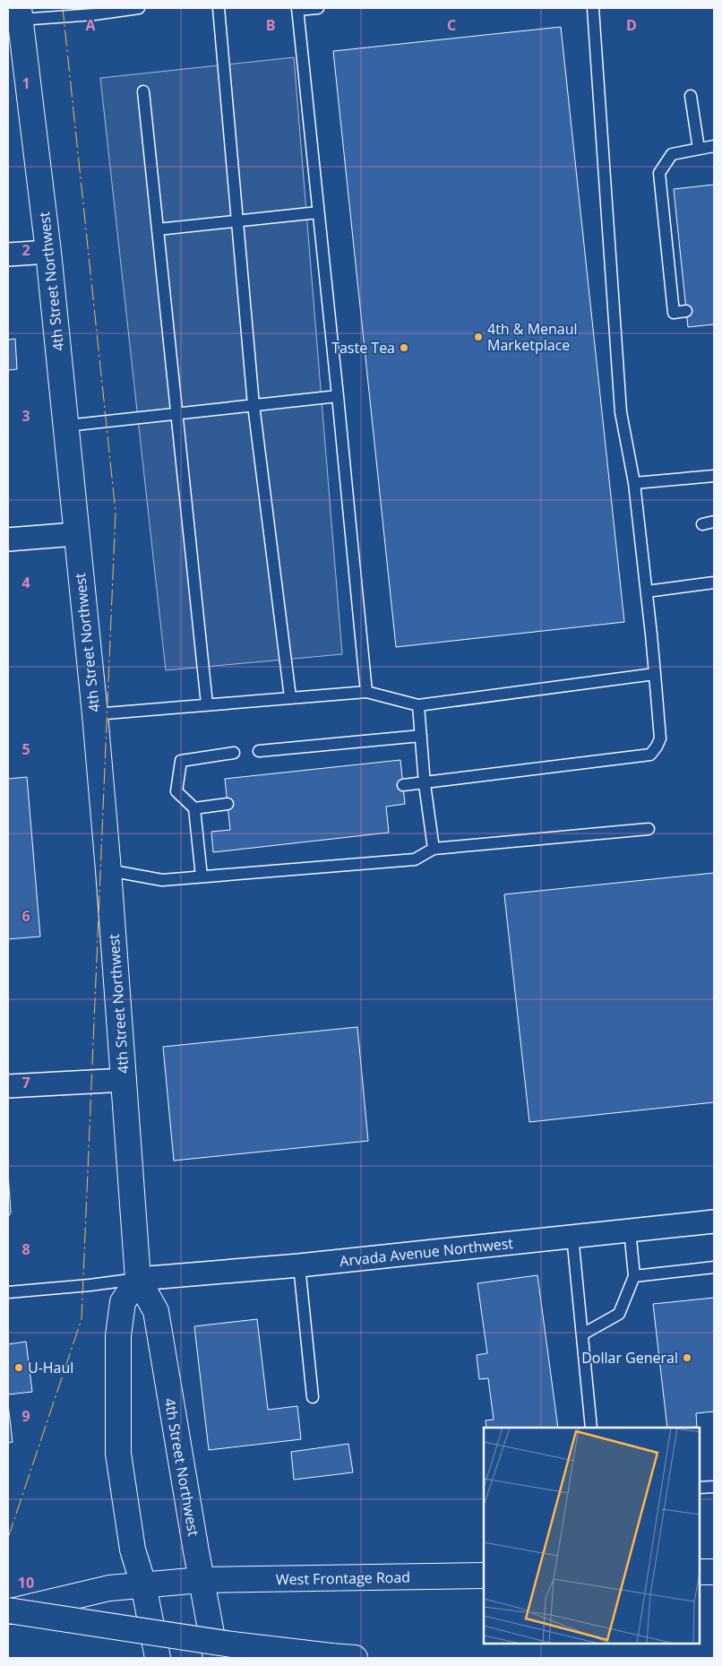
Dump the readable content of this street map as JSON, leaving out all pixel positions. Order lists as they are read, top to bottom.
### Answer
{
  "streets": {
    "main road": ["4th Street Northwest", "West Frontage Road"],
    "street": ["Arvada Avenue Northwest"]
  },
  "crossings": [
    ["4th Street Northwest", "Arvada Avenue Northwest"],
    ["4th Street Northwest", "West Frontage Road"]
  ],
  "places": [
    "4th & Menaul Marketplace",
    "Taste Tea",
    "Dollar General",
    "U-Haul"
  ],
  "grid": {
    "columns": [
      "A",
      "B",
      "C",
      "D"
    ],
    "rows": [
      "1",
      "2",
      "3",
      "4",
      "5",
      "6",
      "7",
      "8",
      "9",
      "10"
    ]
  }
}
